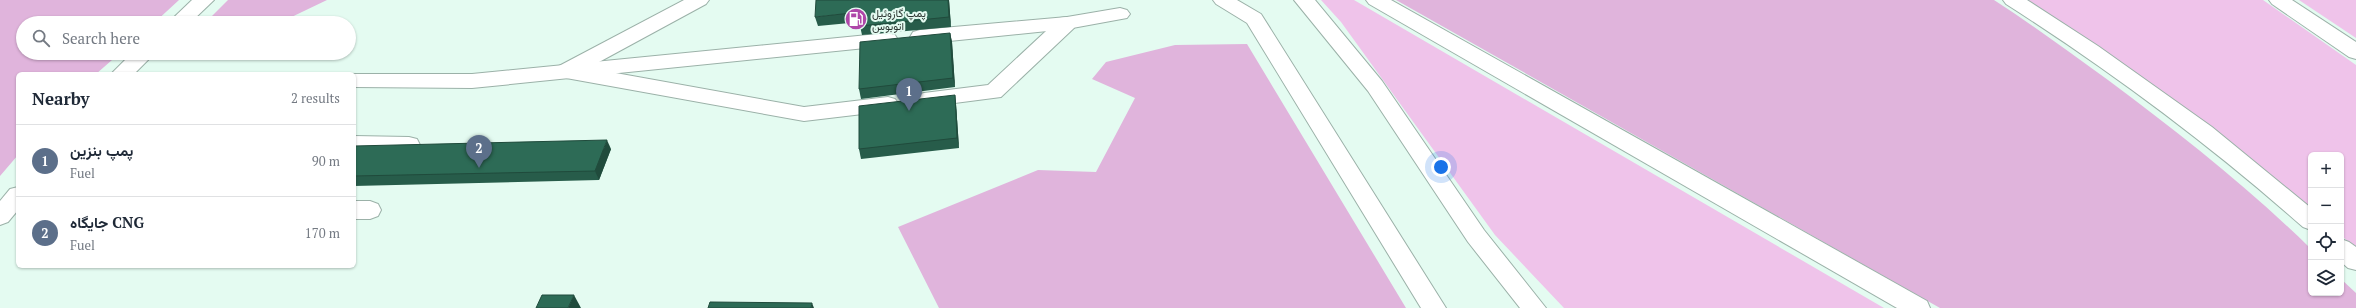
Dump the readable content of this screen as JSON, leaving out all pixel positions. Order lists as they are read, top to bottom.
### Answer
{
  "places": {
    "fuel station": ["پمپ گازوئیل اتوبوس"]
  },
  "page": {
    "search": "Search here",
    "heading": ["Nearby", "2 results"],
    "pins": ["1", "2"],
    "list": [
      {
        "mark": "1",
        "name": "پمپ بنزین",
        "note": "Fuel",
        "value": "90 m"
      },
      {
        "mark": "2",
        "name": "جایگاه CNG",
        "note": "Fuel",
        "value": "170 m"
      }
    ],
    "map_buttons": ["+", "−"]
  }
}
